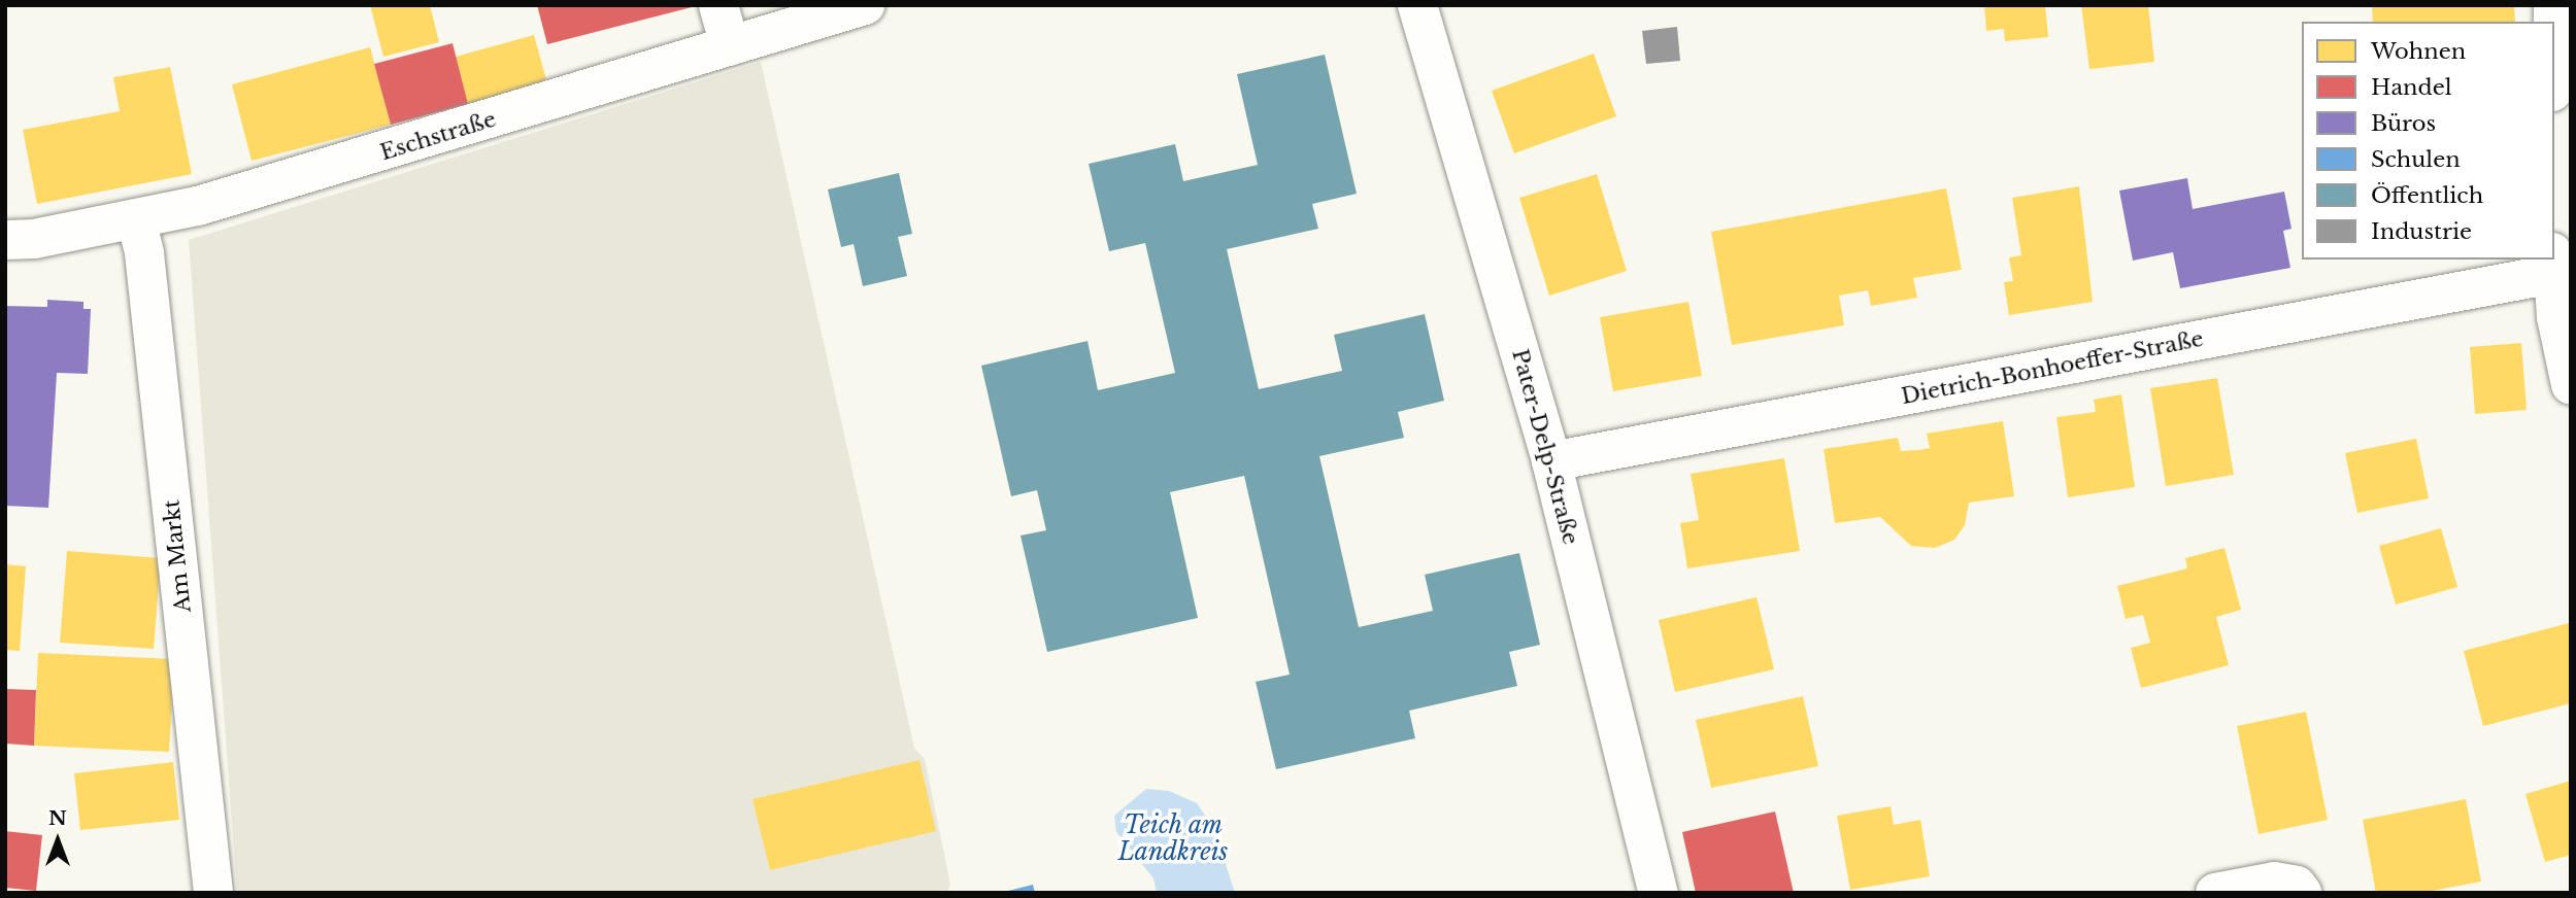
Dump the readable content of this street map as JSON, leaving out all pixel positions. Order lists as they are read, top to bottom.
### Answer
{
  "streets": {
    "street": [
      "Eschstraße",
      "Dietrich-Bonhoeffer-Straße",
      "Pater-Delp-Straße",
      "Am Markt"
    ]
  },
  "crossings": [
    ["Eschstraße", "Am Markt"],
    ["Dietrich-Bonhoeffer-Straße", "Pater-Delp-Straße"]
  ],
  "water": ["Teich am Landkreis"],
  "legend": [
    "Wohnen",
    "Handel",
    "Büros",
    "Schulen",
    "Öffentlich",
    "Industrie"
  ],
  "north": "top"
}
